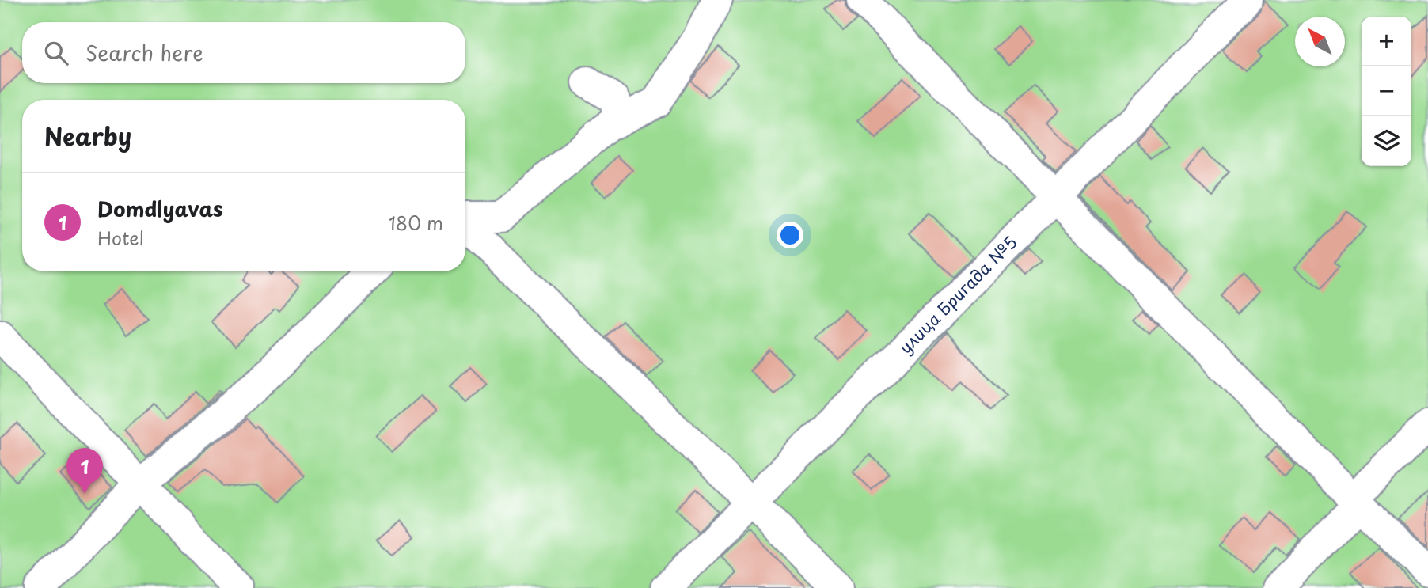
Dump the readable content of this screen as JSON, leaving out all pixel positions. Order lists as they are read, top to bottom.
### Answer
{
  "streets": {
    "lane": ["улица Бригада №5"]
  },
  "north": "top left",
  "page": {
    "map_buttons": ["+", "−"],
    "search": "Search here",
    "heading": "Nearby",
    "list": [
      {
        "mark": "1",
        "name": "Domdlyavas",
        "note": "Hotel",
        "value": "180 m"
      }
    ],
    "pins": "1"
  }
}
